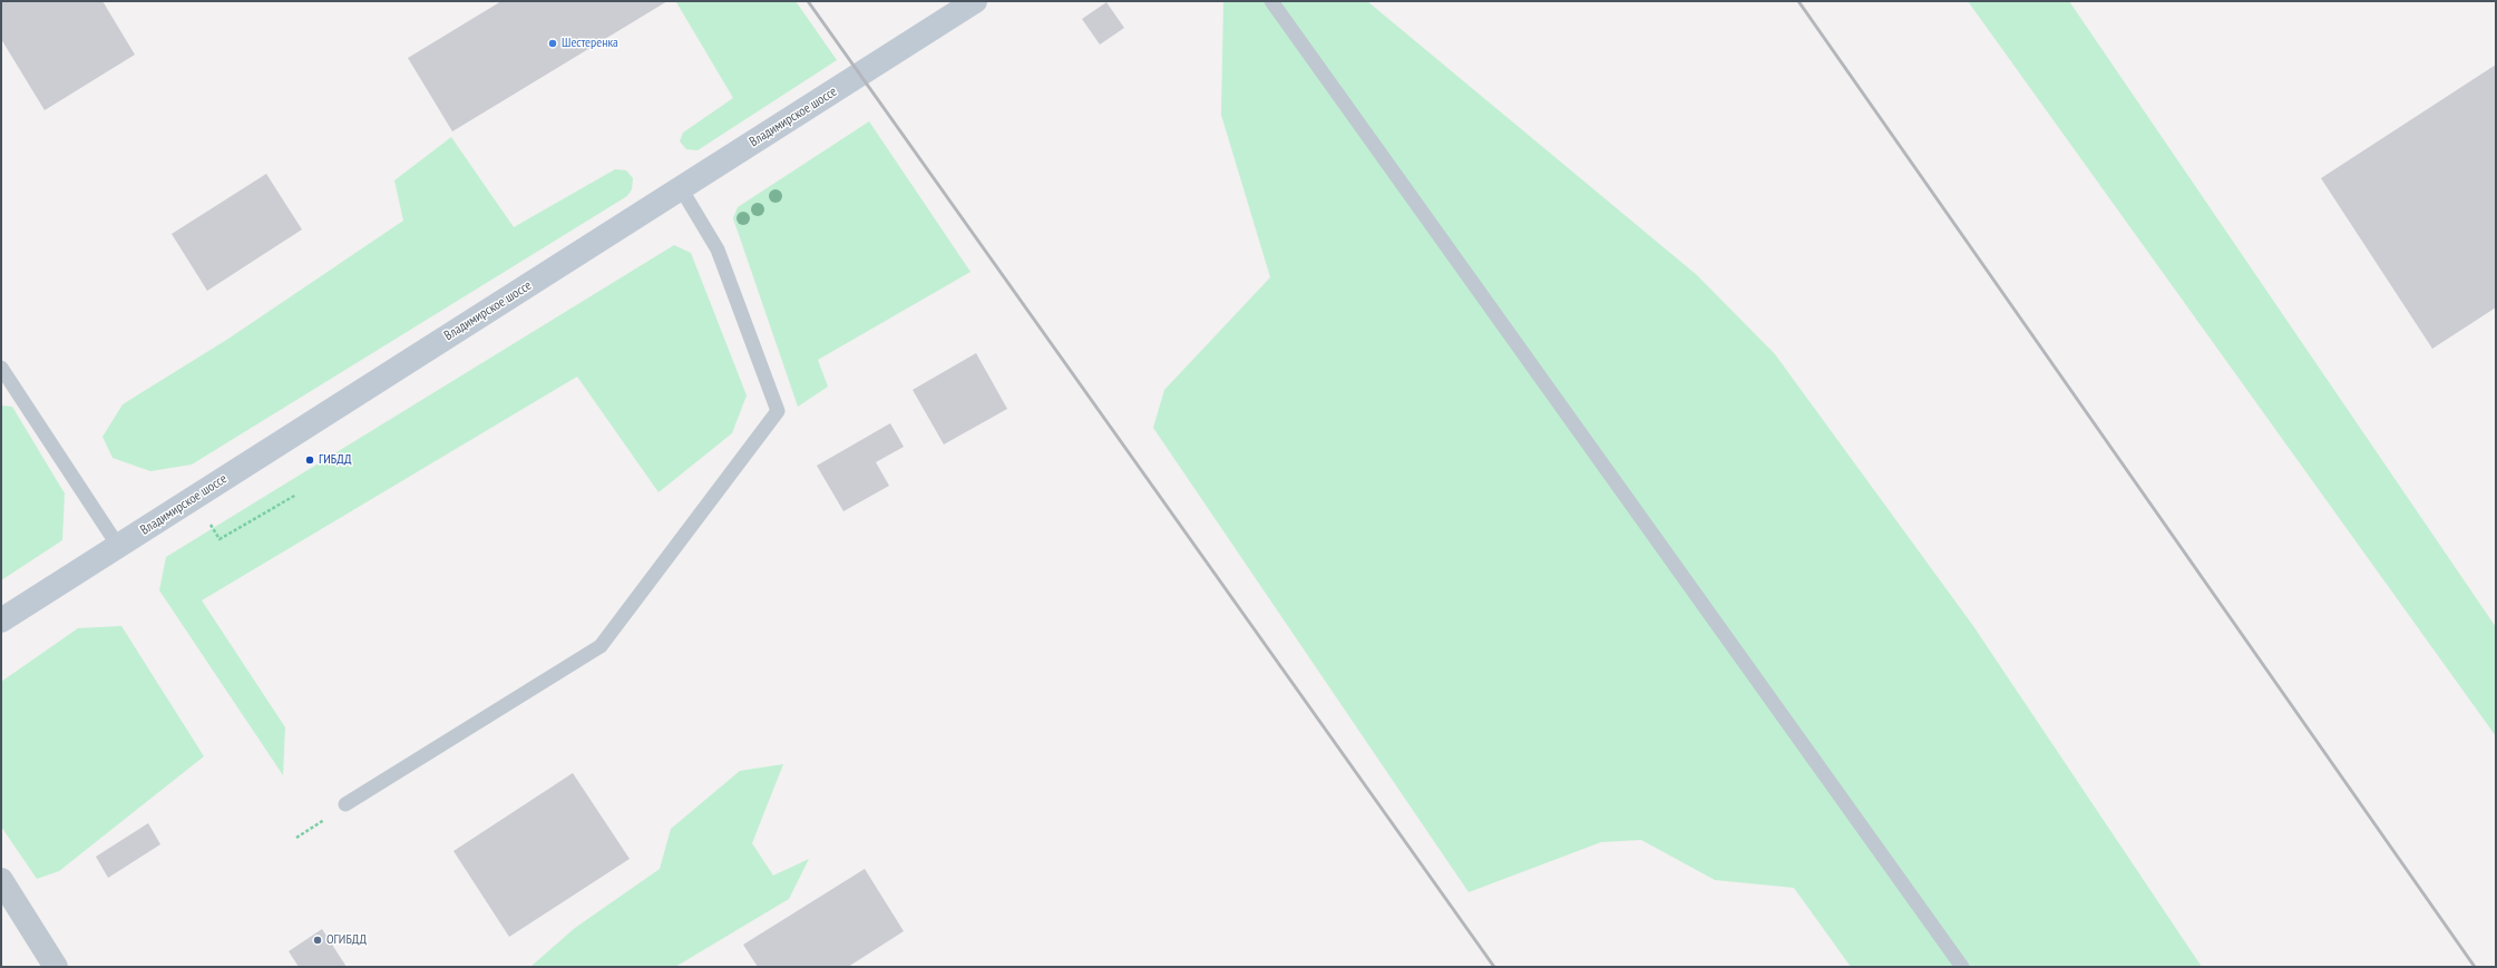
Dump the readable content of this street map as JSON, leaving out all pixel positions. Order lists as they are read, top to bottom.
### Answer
{
  "streets": {
    "main road": ["Владимирское шоссе"]
  },
  "places": ["Шестеренка", "ГИБДД", "ОГИБДД"]
}
